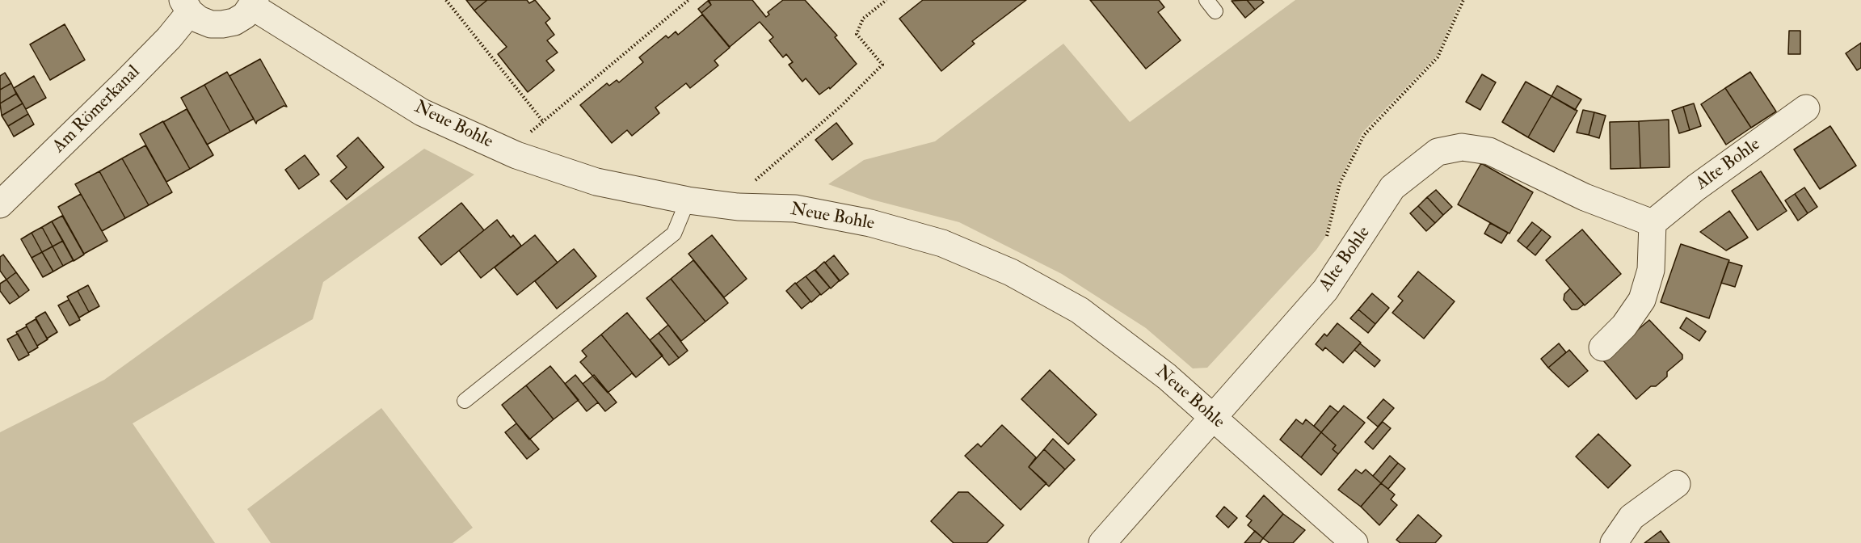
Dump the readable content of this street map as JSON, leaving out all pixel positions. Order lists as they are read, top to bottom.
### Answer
{
  "streets": {
    "street": ["Am Römerkanal", "Neue Bohle", "Alte Bohle"]
  },
  "crossings": [
    ["Am Römerkanal", "Neue Bohle"],
    ["Neue Bohle", "Alte Bohle"]
  ]
}
